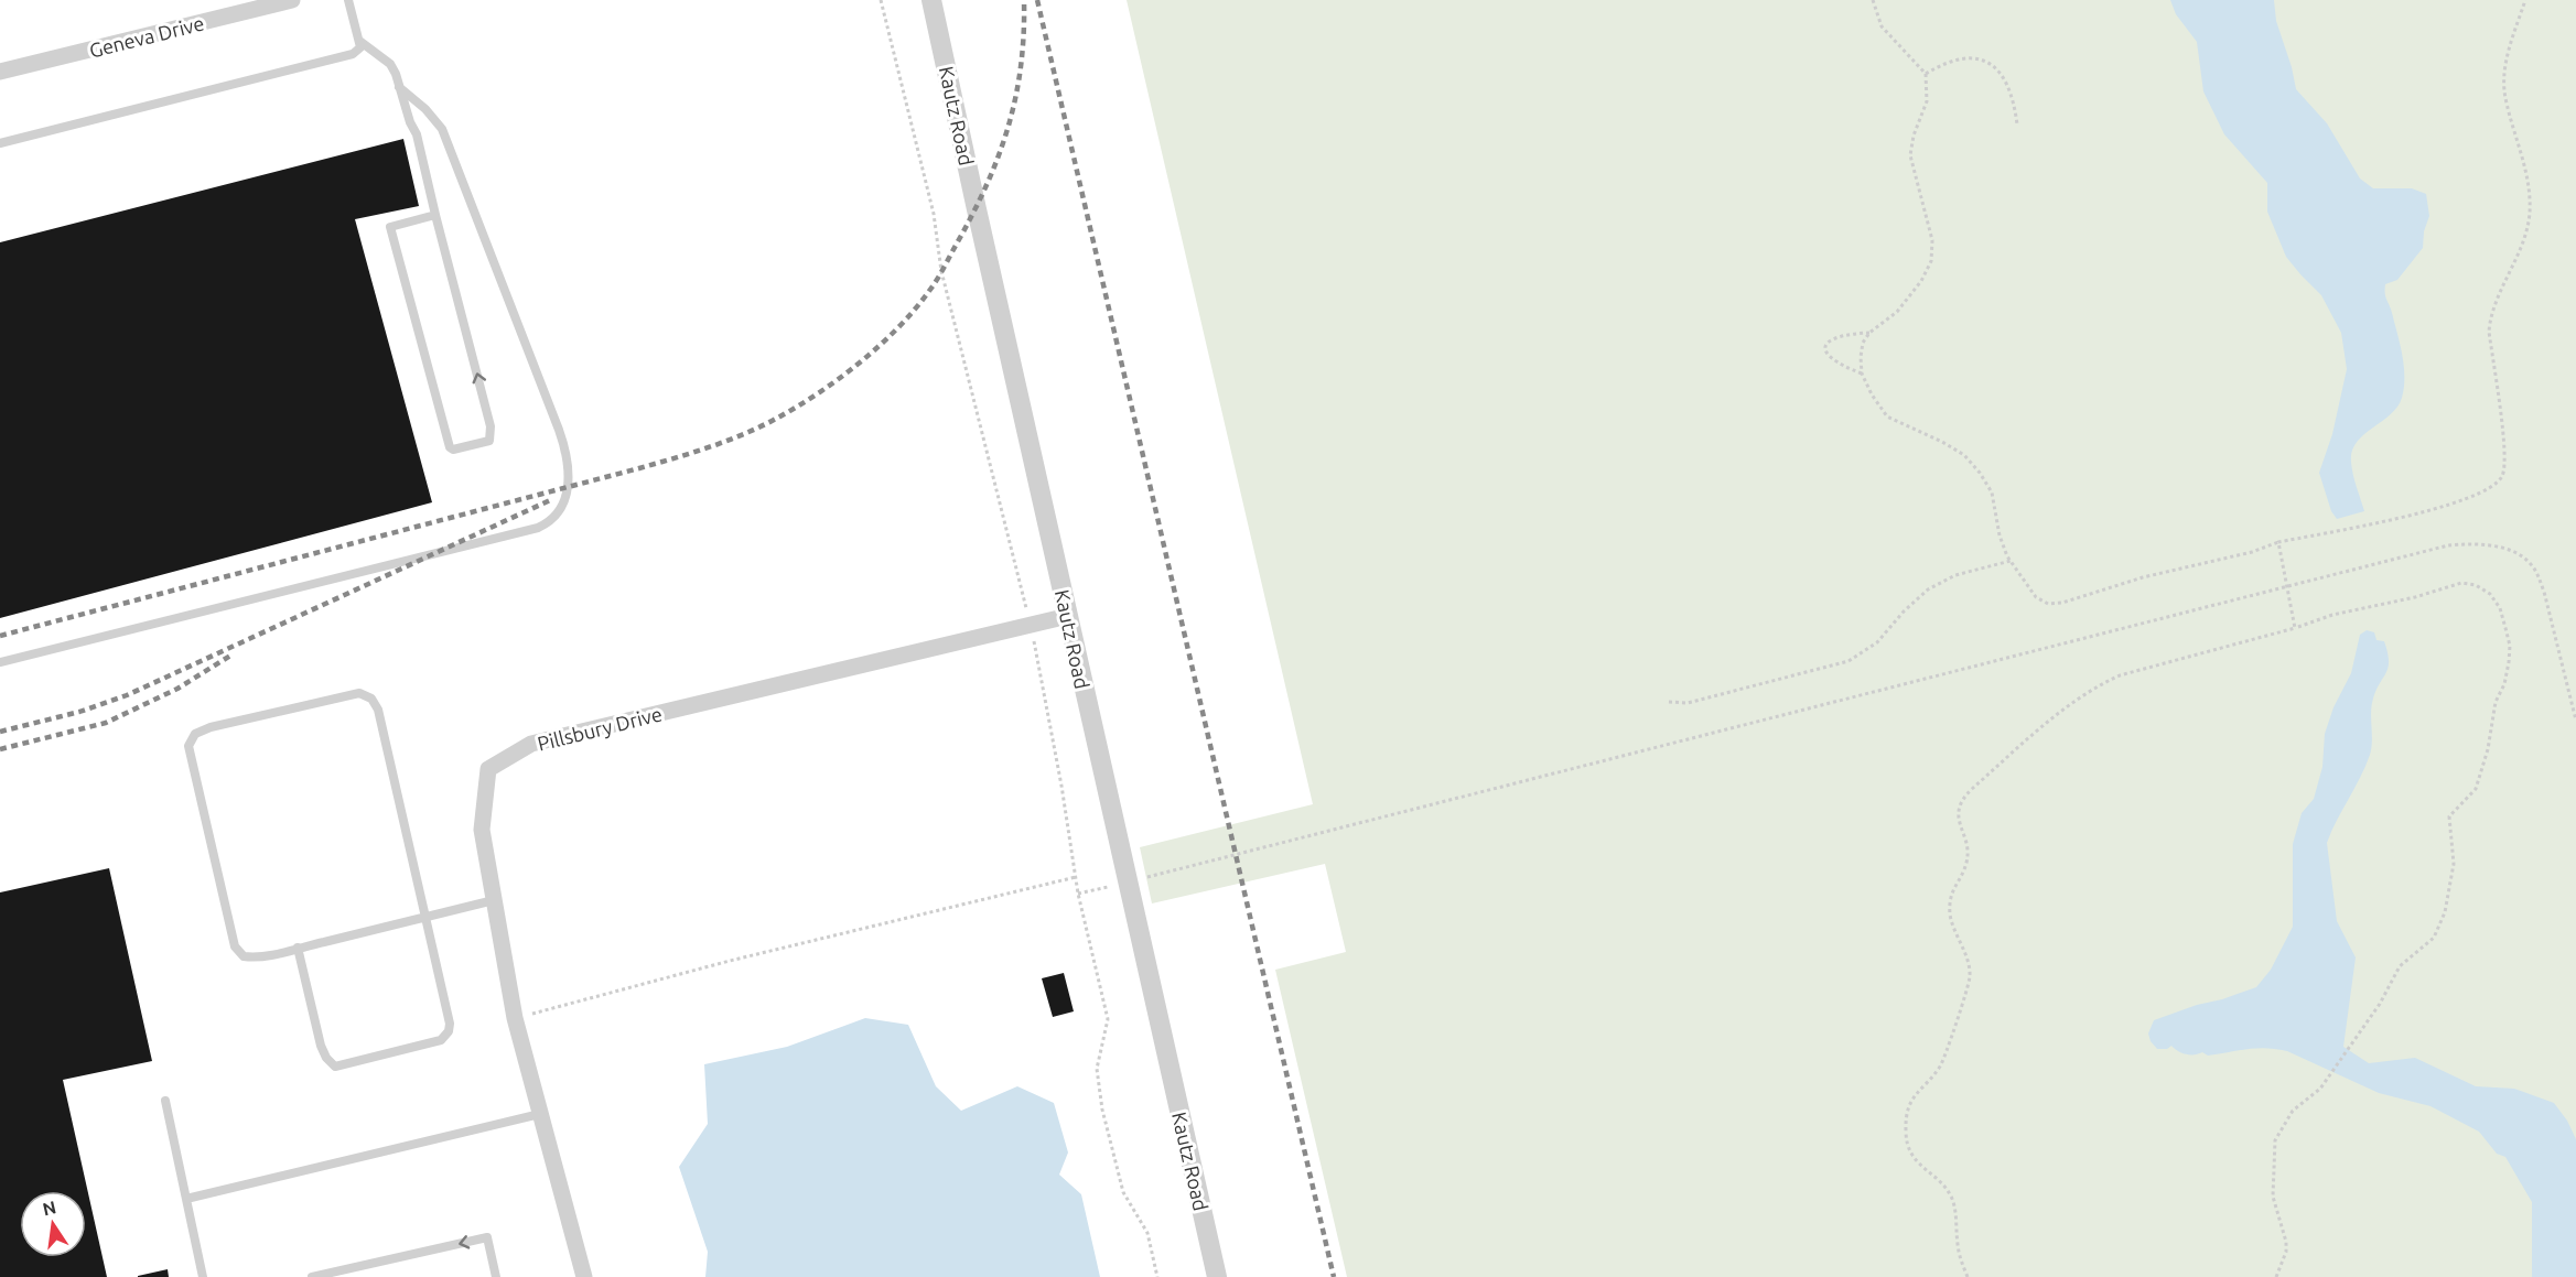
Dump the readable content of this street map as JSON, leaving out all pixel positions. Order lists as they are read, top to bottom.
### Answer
{
  "streets": {
    "street": ["Geneva Drive", "Kautz Road", "Pillsbury Drive"]
  },
  "crossings": [
    ["Kautz Road", "Pillsbury Drive"]
  ],
  "north": "top"
}
